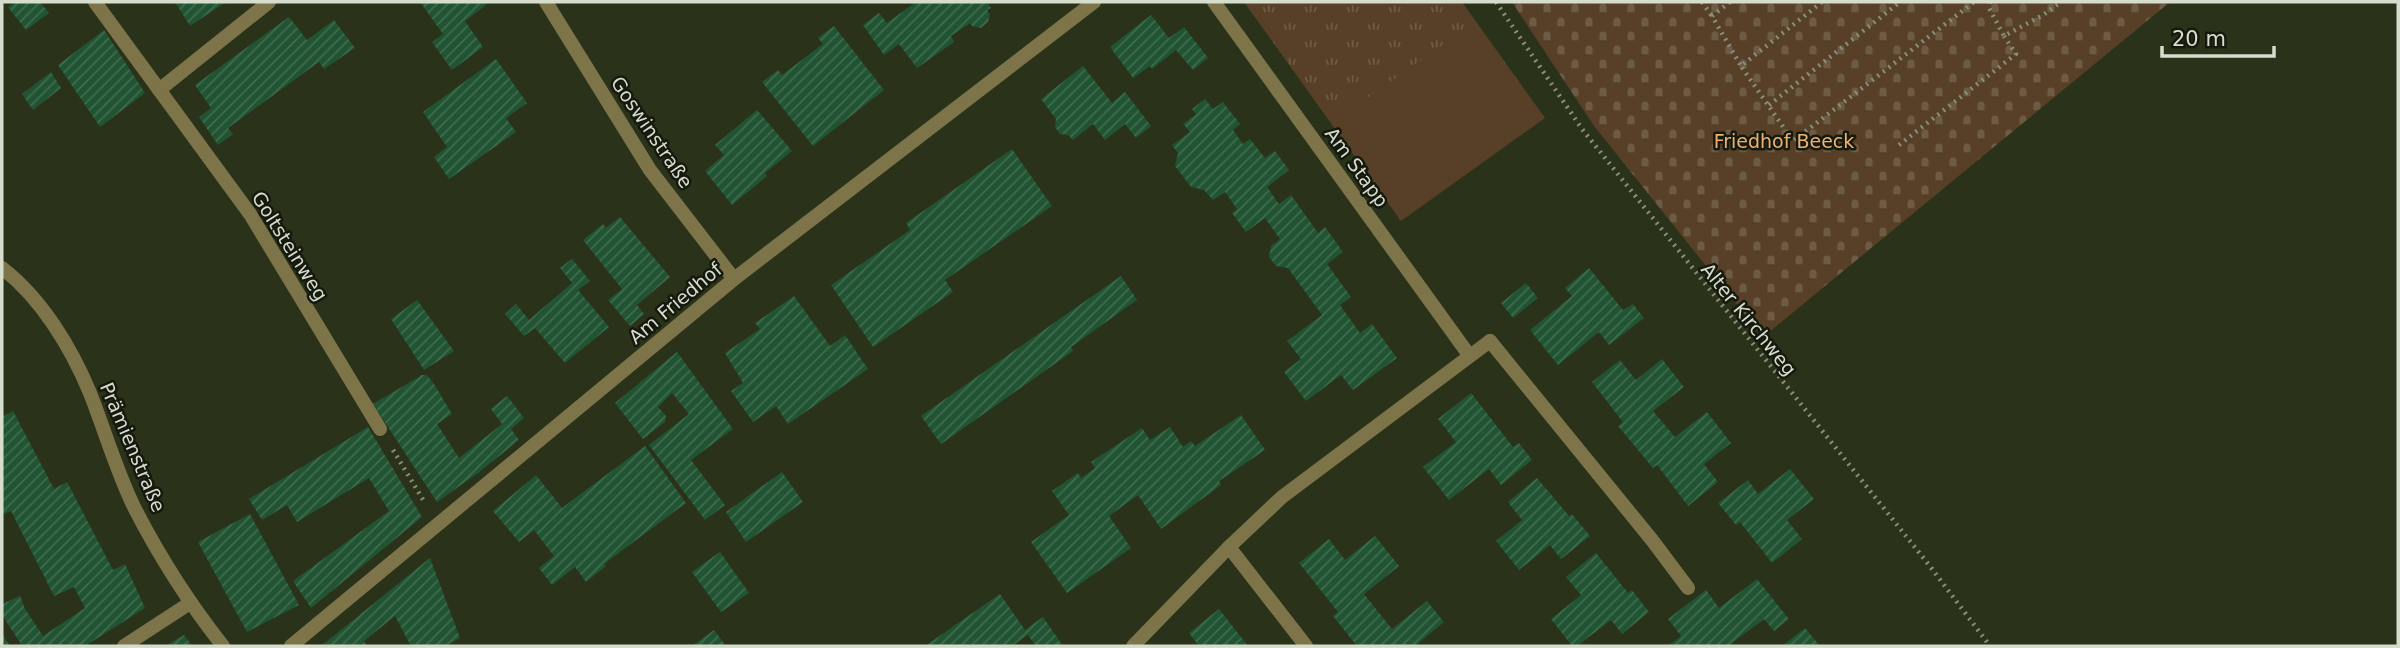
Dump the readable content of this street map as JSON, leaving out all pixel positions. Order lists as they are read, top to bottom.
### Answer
{
  "streets": {
    "street": [
      "Goswinstraße",
      "Am Stapp",
      "Goltsteinweg",
      "Am Friedhof",
      "Prämienstraße"
    ],
    "path": ["Alter Kirchweg"]
  },
  "crossings": [
    ["Goswinstraße", "Am Friedhof"]
  ],
  "parks": ["Friedhof Beeck"],
  "scale_bar": "20 m"
}
